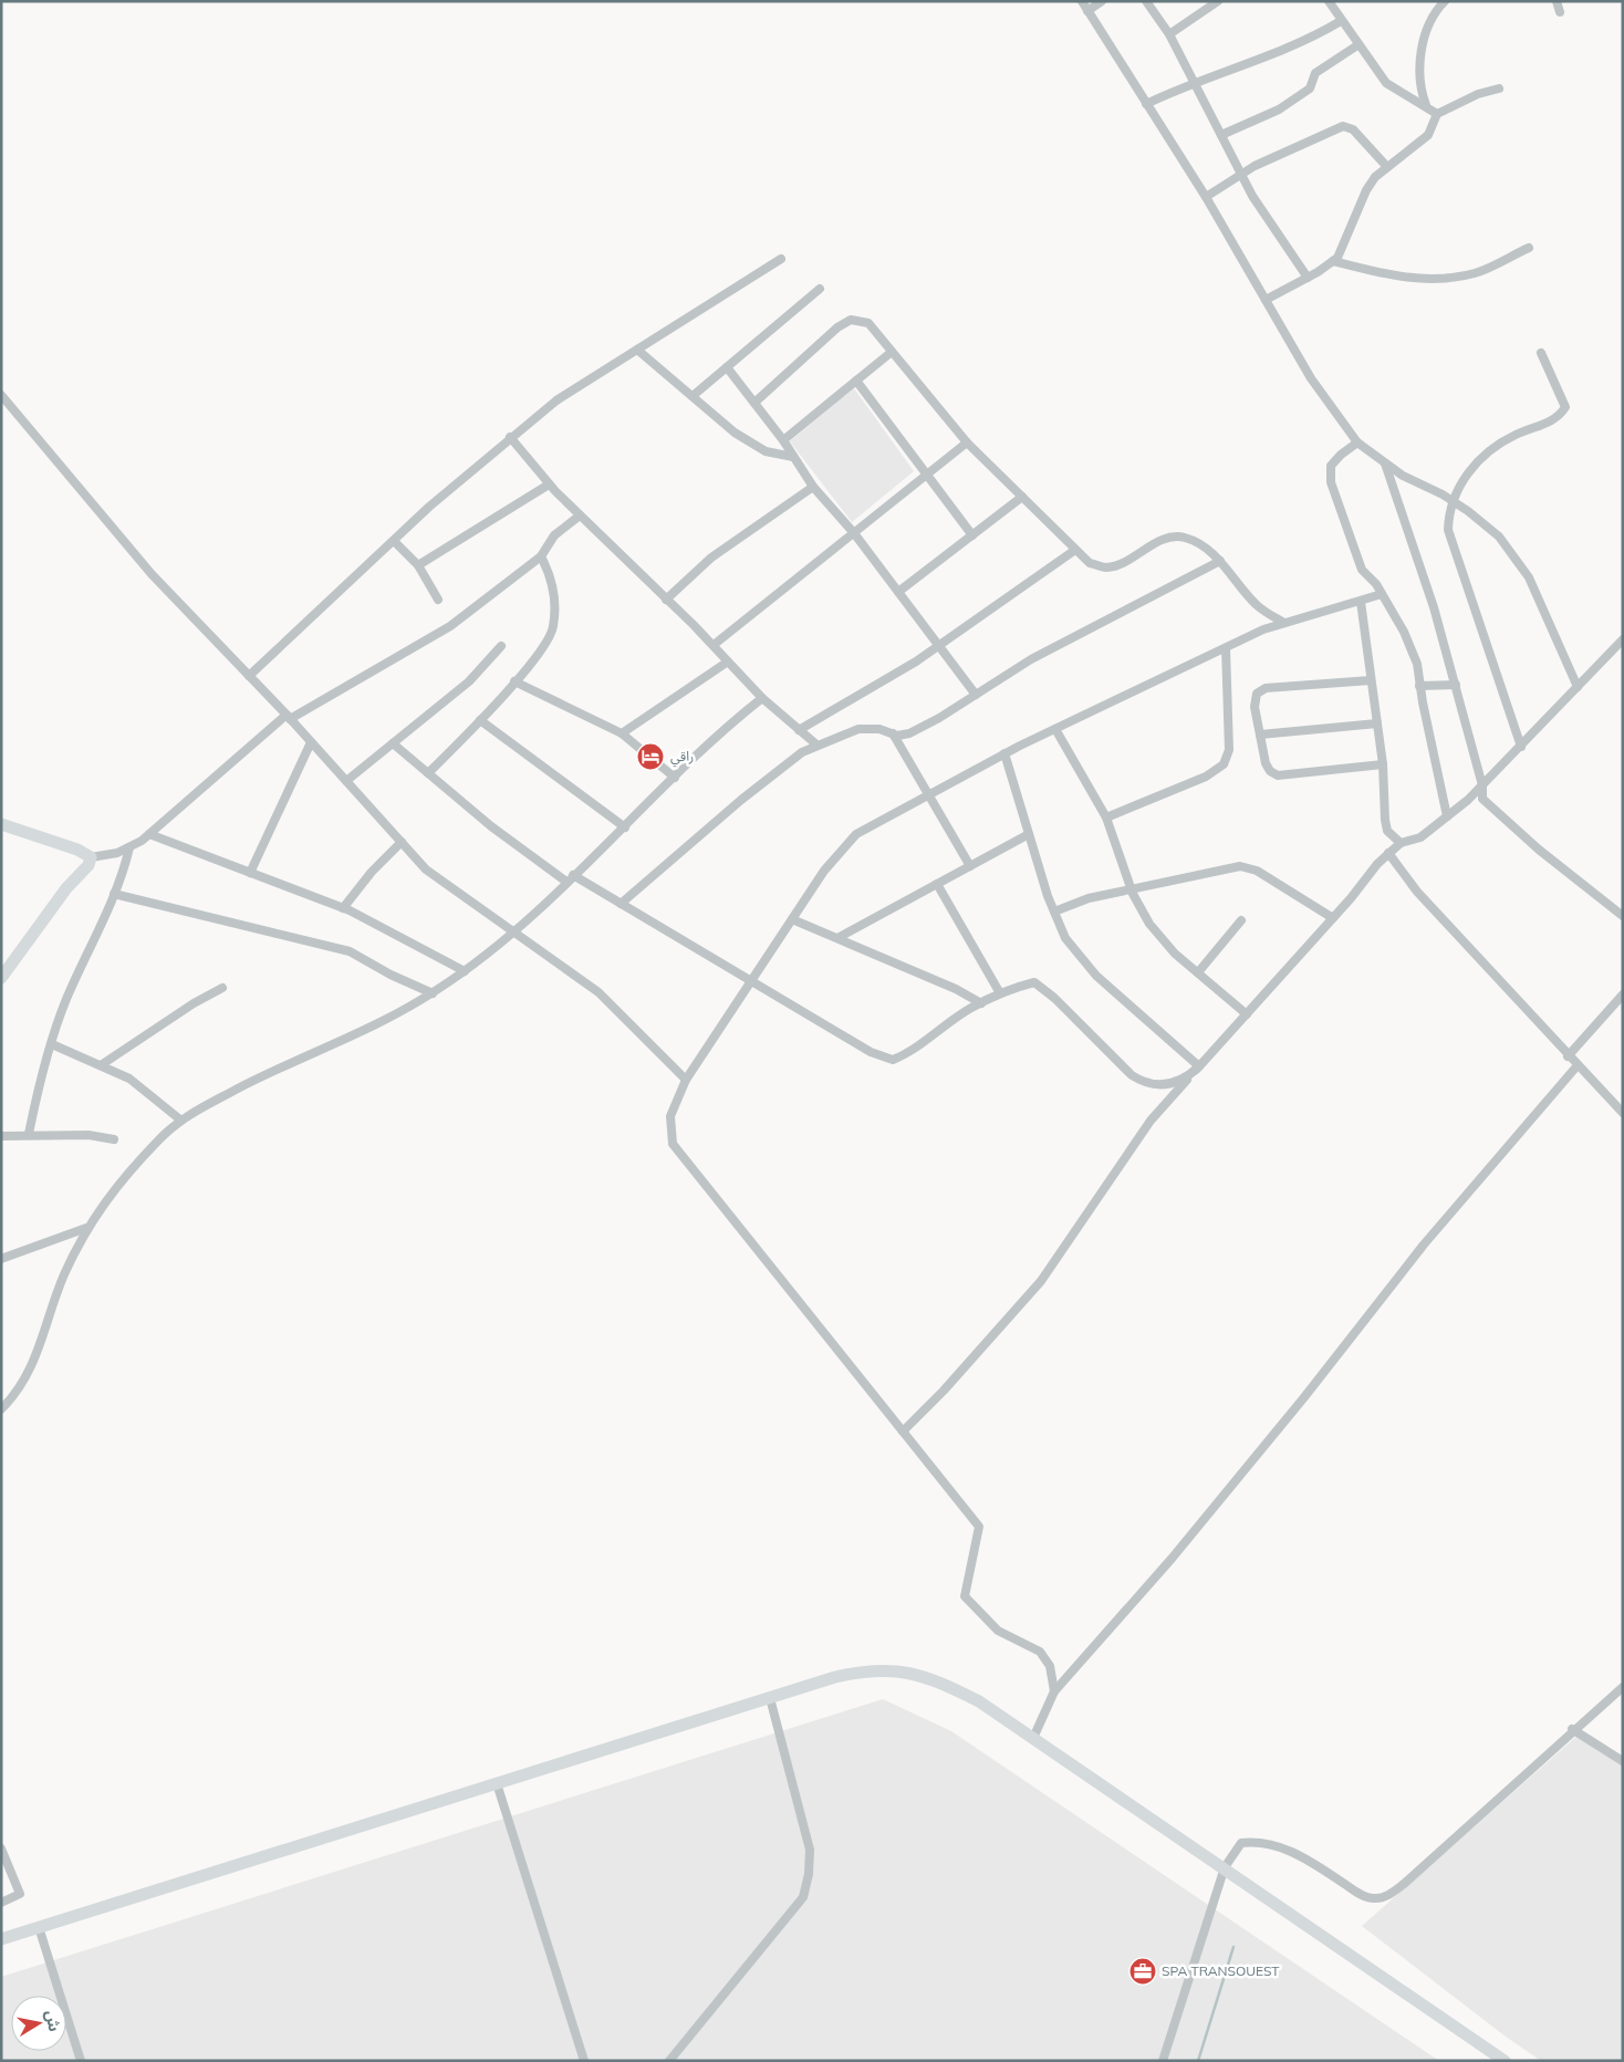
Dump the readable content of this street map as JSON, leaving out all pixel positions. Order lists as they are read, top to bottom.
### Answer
{
  "places": {
    "hotel": ["راقي"],
    "office": ["SPA TRANSOUEST"]
  },
  "north": "right"
}
